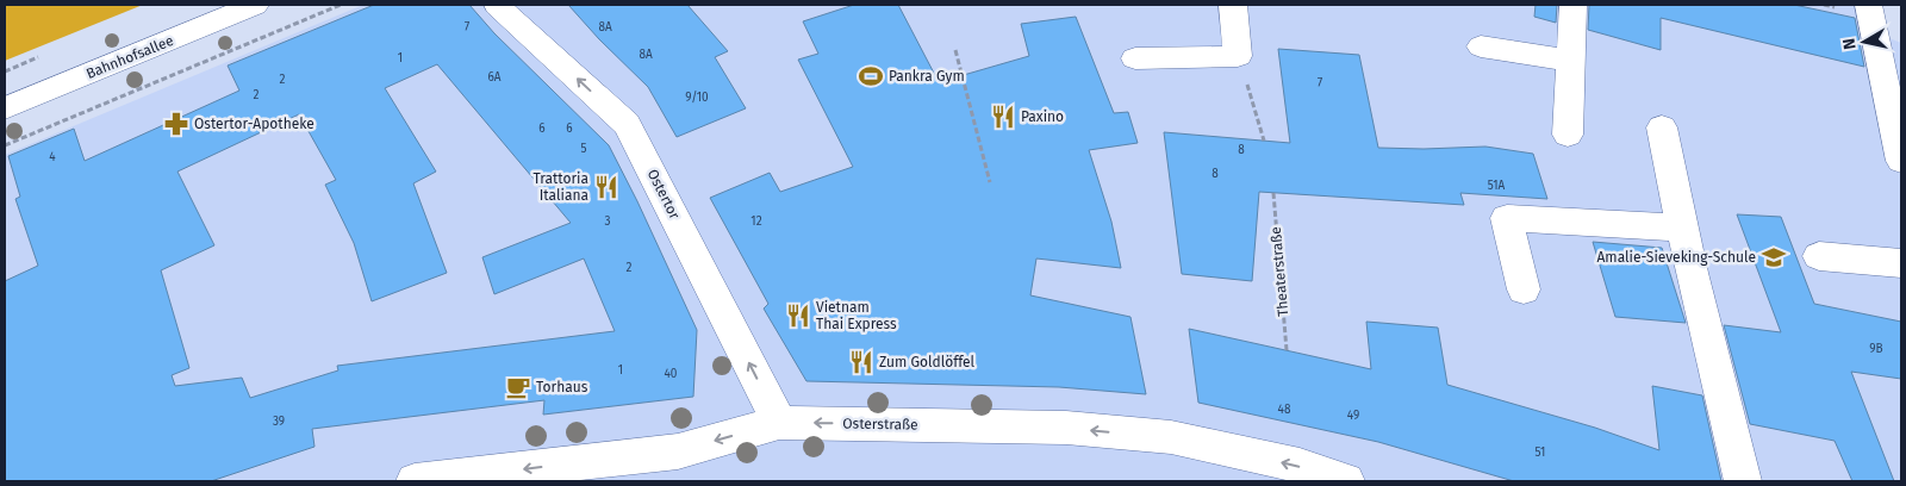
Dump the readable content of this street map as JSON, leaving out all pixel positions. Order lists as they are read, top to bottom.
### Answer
{
  "streets": {
    "street": ["Bahnhofsallee", "Ostertor", "Osterstraße"],
    "path": ["Theaterstraße"]
  },
  "crossings": [
    ["Ostertor", "Osterstraße"]
  ],
  "one_way": ["Ostertor", "Osterstraße"],
  "places": {
    "sports": ["Pankra Gym"],
    "restaurant": [
      "Paxino",
      "Trattoria Italiana",
      "Vietnam Thai Express",
      "Zum Goldlöffel"
    ],
    "pharmacy": ["Ostertor-Apotheke"],
    "school or university": ["Amalie-Sieveking-Schule"],
    "cafe": ["Torhaus"]
  },
  "house_numbers": [
    "7",
    "8A",
    "8A",
    "1",
    "6A",
    "2",
    "7",
    "2",
    "9/10",
    "6",
    "6",
    "5",
    "8",
    "4",
    "8",
    "51A",
    "3",
    "12",
    "2",
    "9B",
    "1",
    "40",
    "48",
    "49",
    "39",
    "51"
  ],
  "north": "left"
}
